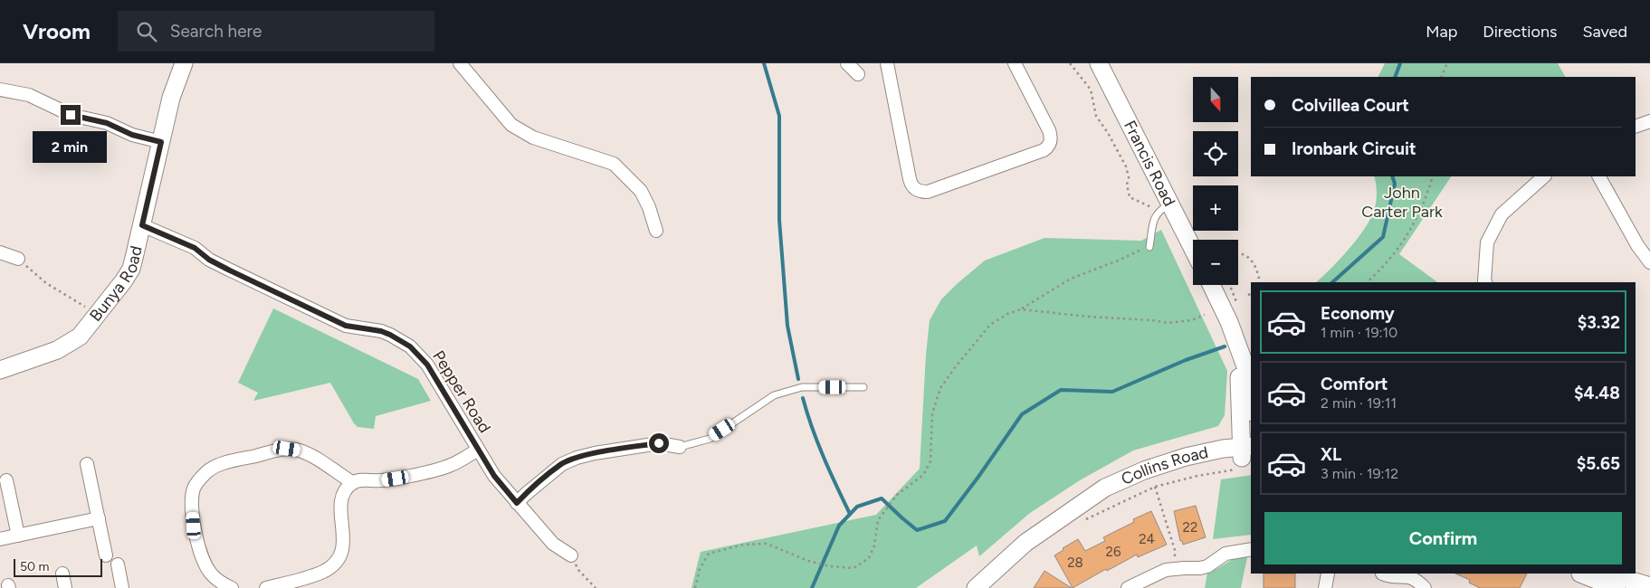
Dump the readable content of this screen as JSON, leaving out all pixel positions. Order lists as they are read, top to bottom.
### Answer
{
  "streets": {
    "street": [
      "Francis Road",
      "Bunya Road",
      "Pepper Road",
      "Collins Road"
    ]
  },
  "crossings": [
    ["Bunya Road", "Pepper Road"]
  ],
  "parks": ["John Carter Park"],
  "house_numbers": [
    "22",
    "24",
    "26",
    "28"
  ],
  "scale_bar": "50 m",
  "north": "bottom",
  "page": {
    "header": "Vroom",
    "search": "Search here",
    "nav": ["Map", "Directions", "Saved"],
    "map_buttons": ["+", "−"],
    "banner": ["Colvillea Court", "Ironbark Circuit"],
    "bubble": "2 min",
    "list": [
      {
        "name": "Economy",
        "note": "1 min · 19:10",
        "value": "$3.32"
      },
      {
        "name": "Comfort",
        "note": "2 min · 19:11",
        "value": "$4.48"
      },
      {
        "name": "XL",
        "note": "3 min · 19:12",
        "value": "$5.65"
      }
    ],
    "buttons": "Confirm",
    "scale": "50 m"
  }
}
